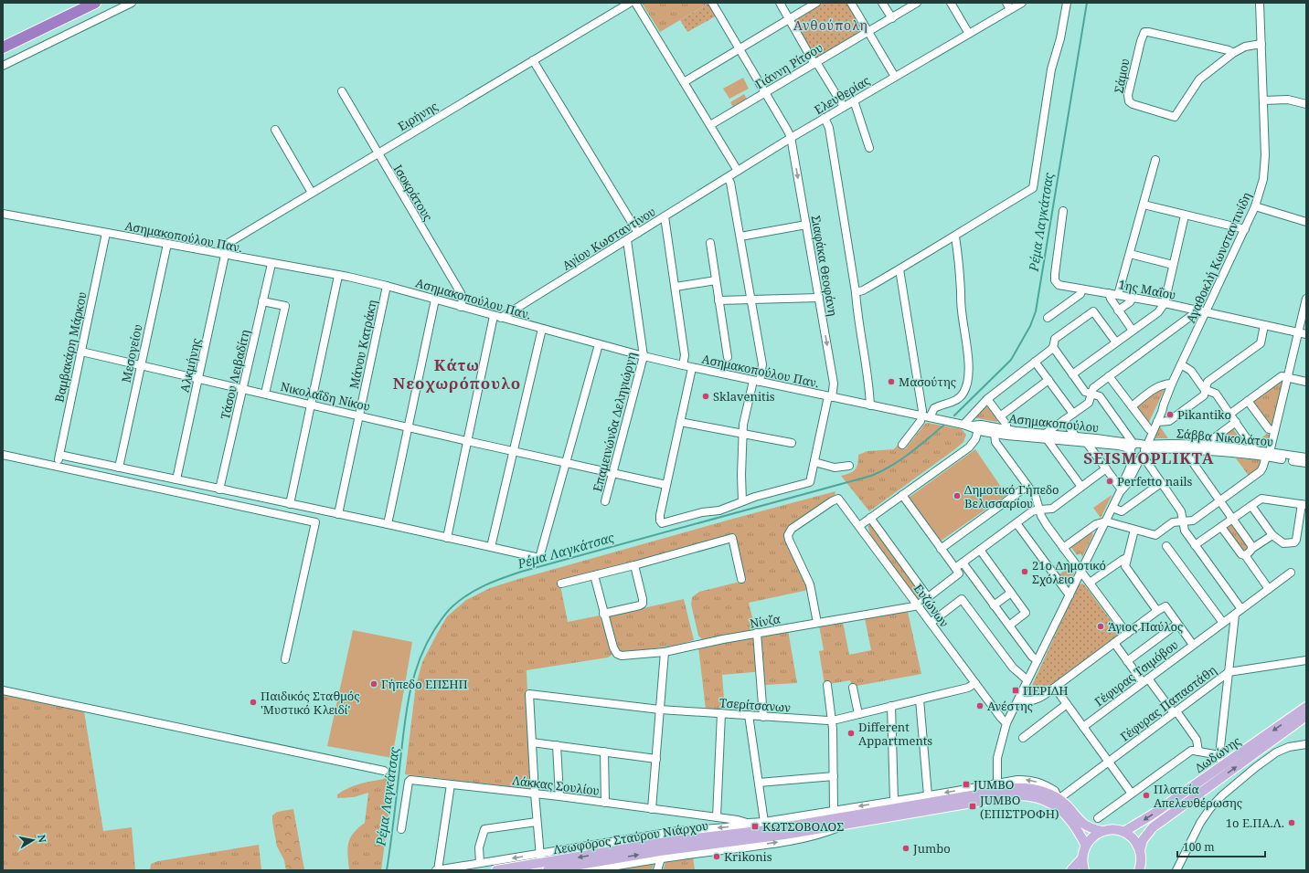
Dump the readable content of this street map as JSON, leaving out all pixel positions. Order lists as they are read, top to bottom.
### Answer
{
  "streets": {
    "main road": ["Δωδώνης", "Λεωφόρος Σταύρου Νιάρχου"],
    "street": [
      "Γιάννη Ρίτσου",
      "Σάμου",
      "Ελευθερίας",
      "Ειρήνης",
      "Ισοκράτους",
      "Ασημακοπούλου Παν.",
      "Αγίου Κωσταντίνου",
      "Αγαθοκλή Κωνσταντινίδη",
      "Σιαφάκα Θεοφάνη",
      "1ης Μαΐου",
      "Μάνου Κατράκη",
      "Βαμβακάρη Μάρκου",
      "Μεσογείου",
      "Αλκμήνης",
      "Τάσου Λειβαδίτη",
      "Νικολαΐδη Νίκου",
      "Επαμεινώνδα Δεληγιώργη",
      "Ασημακοπούλου",
      "Σάββα Νικολάτου",
      "Ευζώνων",
      "Νίνζα",
      "Γέφυρας Τσιμόβου",
      "Γέφυρας Παπαστάθη",
      "Τσερίτσανων",
      "Λάκκας Σουλίου"
    ]
  },
  "crossings": [
    ["Γιάννη Ρίτσου", "Σιαφάκα Θεοφάνη"],
    ["Σάμου", "Αγαθοκλή Κωνσταντινίδη"],
    ["Ελευθερίας", "Αγίου Κωσταντίνου"],
    ["Ελευθερίας", "Σιαφάκα Θεοφάνη"],
    ["Ειρήνης", "Ισοκράτους"],
    ["Ειρήνης", "Ασημακοπούλου Παν."],
    ["Ειρήνης", "Αλκμήνης"],
    ["Ισοκράτους", "Ασημακοπούλου Παν."],
    ["Ασημακοπούλου Παν.", "Αγίου Κωσταντίνου"],
    ["Ασημακοπούλου Παν.", "Σιαφάκα Θεοφάνη"],
    ["Ασημακοπούλου Παν.", "Μάνου Κατράκη"],
    ["Ασημακοπούλου Παν.", "Βαμβακάρη Μάρκου"],
    ["Ασημακοπούλου Παν.", "Μεσογείου"],
    ["Ασημακοπούλου Παν.", "Αλκμήνης"],
    ["Ασημακοπούλου Παν.", "Τάσου Λειβαδίτη"],
    ["Ασημακοπούλου Παν.", "Επαμεινώνδα Δεληγιώργη"],
    ["Ασημακοπούλου Παν.", "Ασημακοπούλου"],
    ["Αγίου Κωσταντίνου", "Επαμεινώνδα Δεληγιώργη"],
    ["Αγαθοκλή Κωνσταντινίδη", "1ης Μαΐου"],
    ["Αγαθοκλή Κωνσταντινίδη", "Ασημακοπούλου"],
    ["Αγαθοκλή Κωνσταντινίδη", "Σάββα Νικολάτου"],
    ["Μάνου Κατράκη", "Νικολαΐδη Νίκου"],
    ["Βαμβακάρη Μάρκου", "Νικολαΐδη Νίκου"],
    ["Μεσογείου", "Νικολαΐδη Νίκου"],
    ["Αλκμήνης", "Νικολαΐδη Νίκου"],
    ["Τάσου Λειβαδίτη", "Νικολαΐδη Νίκου"],
    ["Νικολαΐδη Νίκου", "Επαμεινώνδα Δεληγιώργη"],
    ["Ασημακοπούλου", "Σάββα Νικολάτου"],
    ["Ευζώνων", "Νίνζα"],
    ["Ευζώνων", "Τσερίτσανων"],
    ["Γέφυρας Παπαστάθη", "Λεωφόρος Σταύρου Νιάρχου"]
  ],
  "districts": ["Ανθούπολη", "Κάτω Νεοχωρόπουλο", "SEISMOPLIKTA"],
  "water": ["Ρέμα Λαγκάτσας"],
  "places": {
    "other": [
      "Μασούτης",
      "Sklavenitis",
      "Pikantiko",
      "Perfetto nails",
      "Δημοτικό Γήπεδο Βελισσαρίου",
      "21ο Δημοτικό Σχόλειο",
      "Άγιος Παύλος",
      "Γήπεδο ΕΠΣΗΠ",
      "Παιδικός Σταθμός 'Μυστικό Κλειδί'",
      "Ανέστης",
      "Different Appartments",
      "Πλατεία Απελευθέρωσης",
      "1ο Ε.ΠΑ.Λ.",
      "Jumbo",
      "Krikonis"
    ],
    "transit": [
      "ΠΕΡΙΔΗ",
      "JUMBO",
      "JUMBO (ΕΠΙΣΤΡΟΦΗ)",
      "ΚΩΤΣΟΒΟΛΟΣ"
    ]
  },
  "scale_bar": "100 m",
  "north": "right"
}
